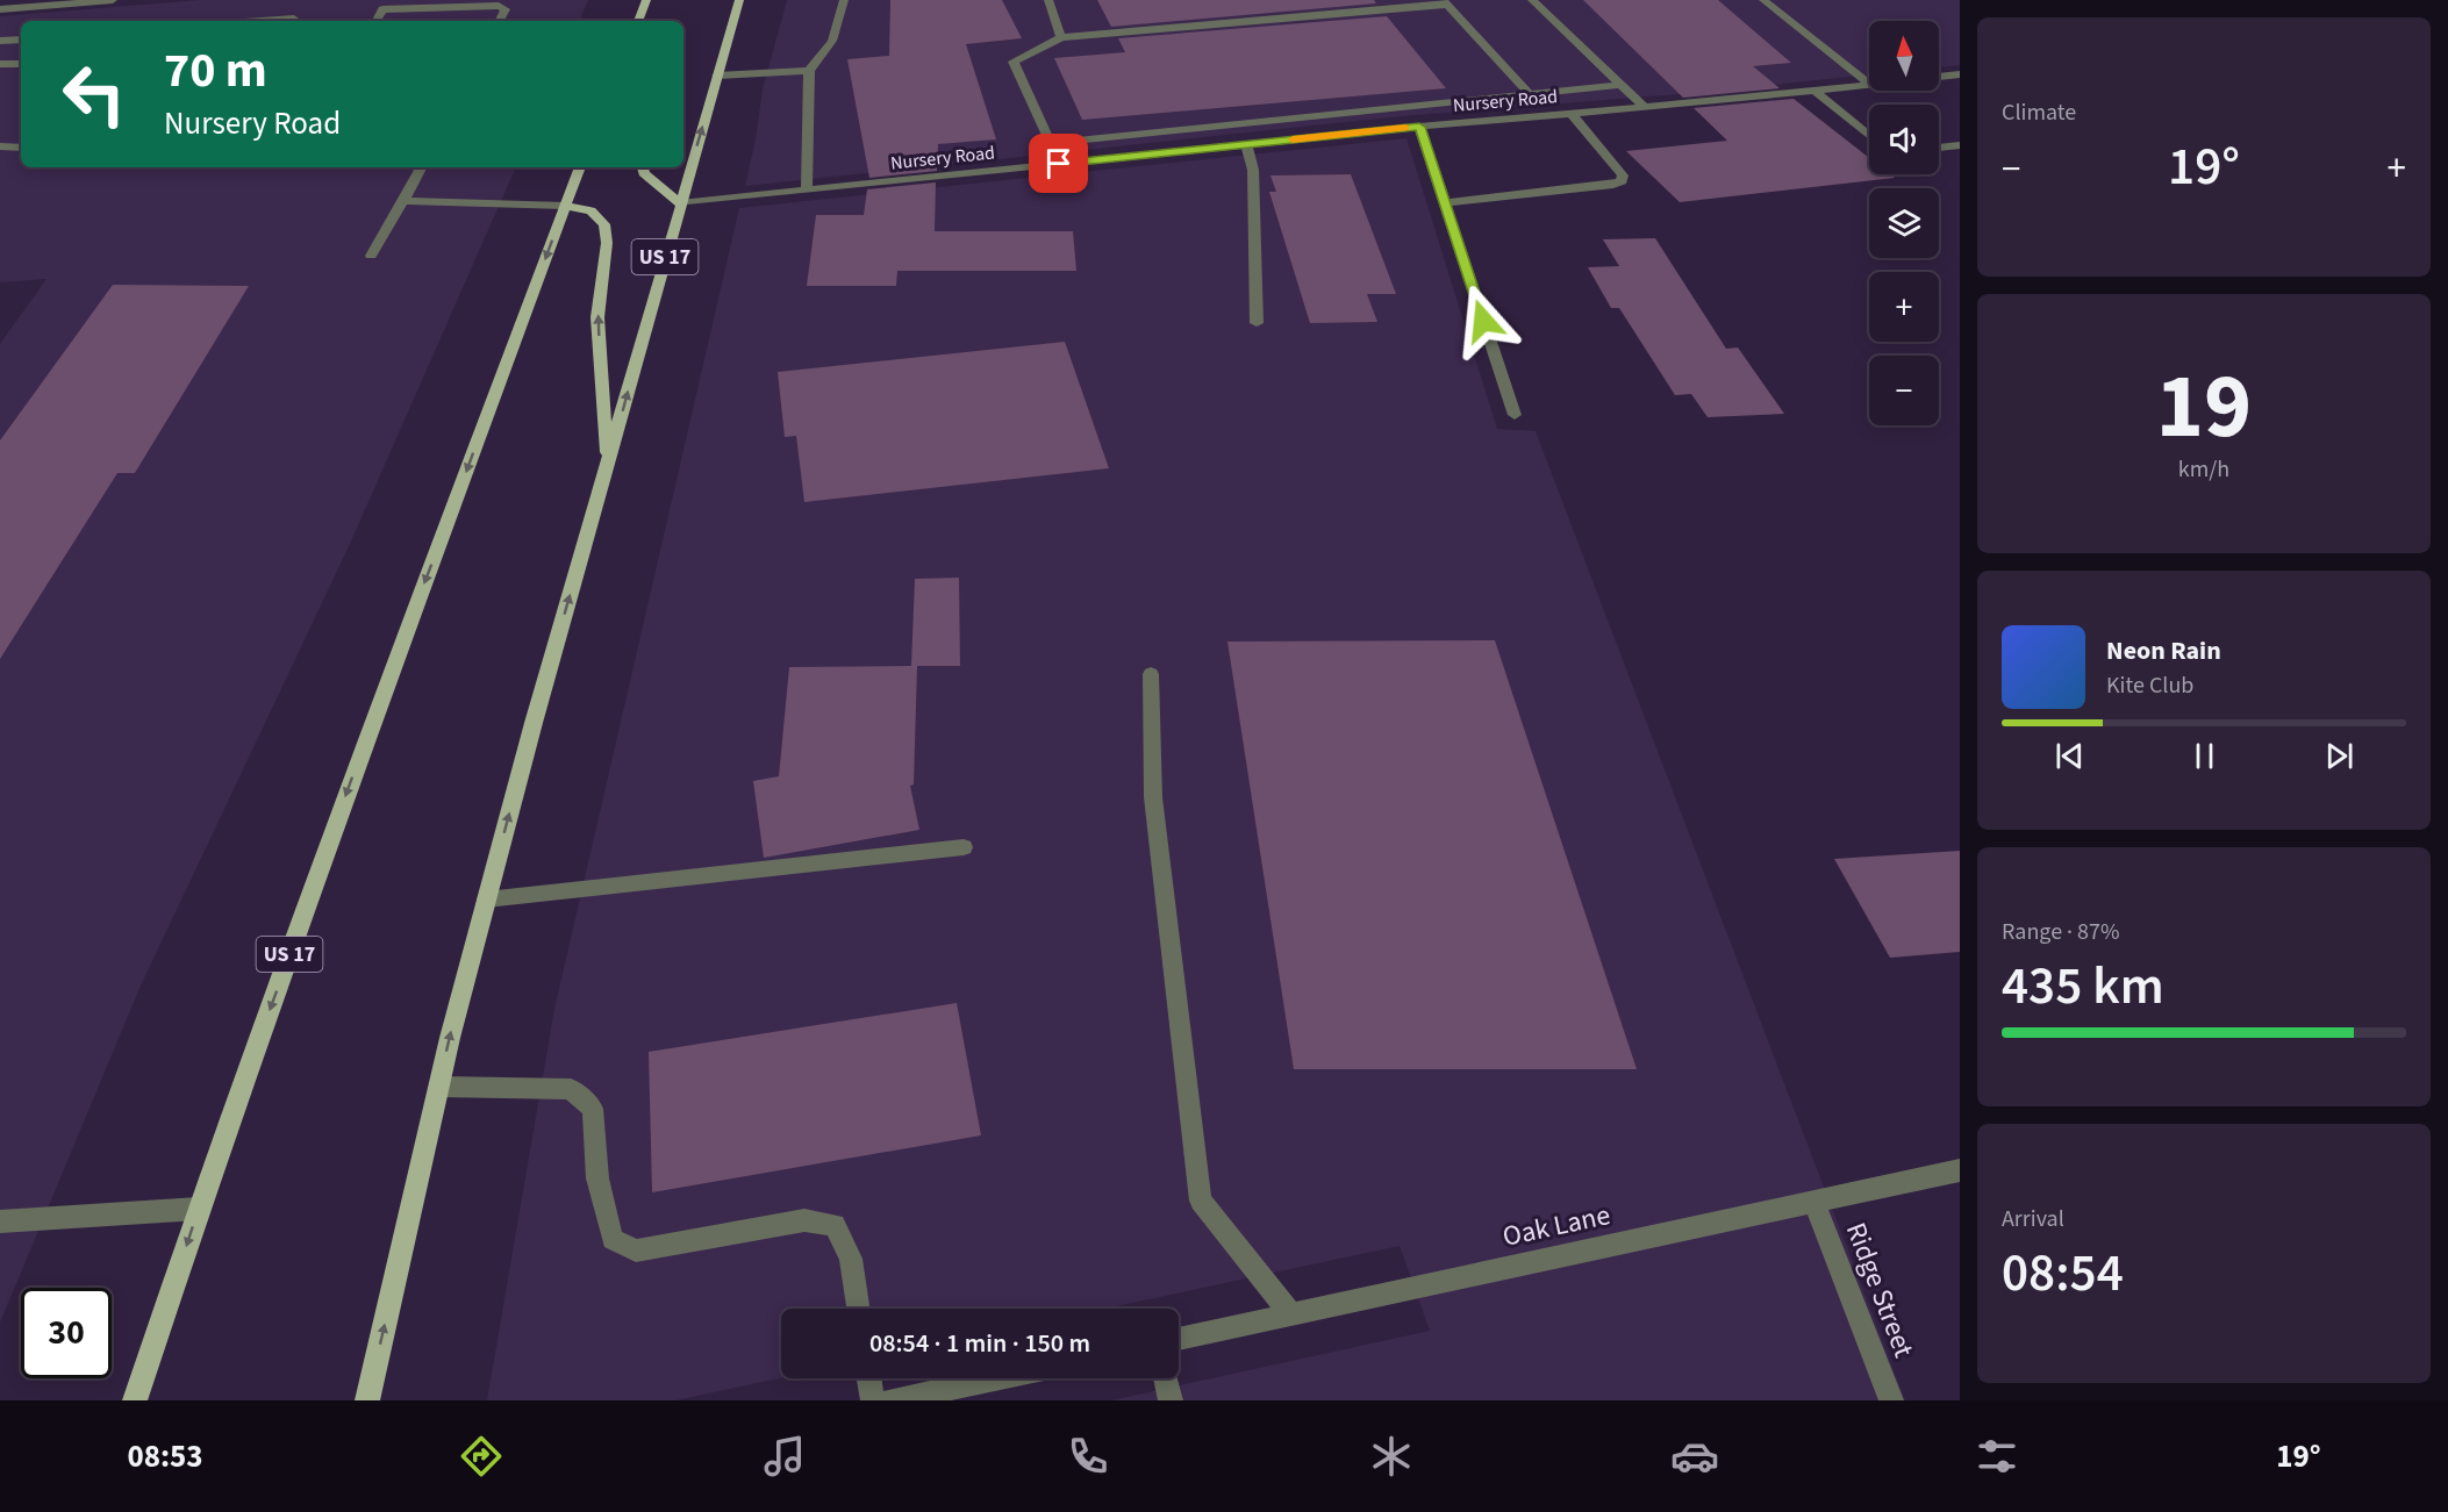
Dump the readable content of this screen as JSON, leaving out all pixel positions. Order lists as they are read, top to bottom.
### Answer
{
  "streets": {
    "main road": ["US 17"],
    "street": ["Nursery Road", "Oak Lane", "Ridge Street"]
  },
  "crossings": [
    ["Nursery Road", "US 17"],
    ["Oak Lane", "Ridge Street"]
  ],
  "north": "top",
  "page": {
    "tile": [
      "Climate",
      ["19", "km/h"],
      ["Range · 87%", "435 km"],
      ["Arrival", "08:54"]
    ],
    "map_buttons": ["+", "−"],
    "turn": ["70 m", "Nursery Road"],
    "heat": ["−", "19°", "+"],
    "song": ["Neon Rain", "Kite Club"],
    "limit": "30",
    "trip": "08:54 · 1 min · 150 m",
    "tabs": ["08:53", "19°"]
  }
}
